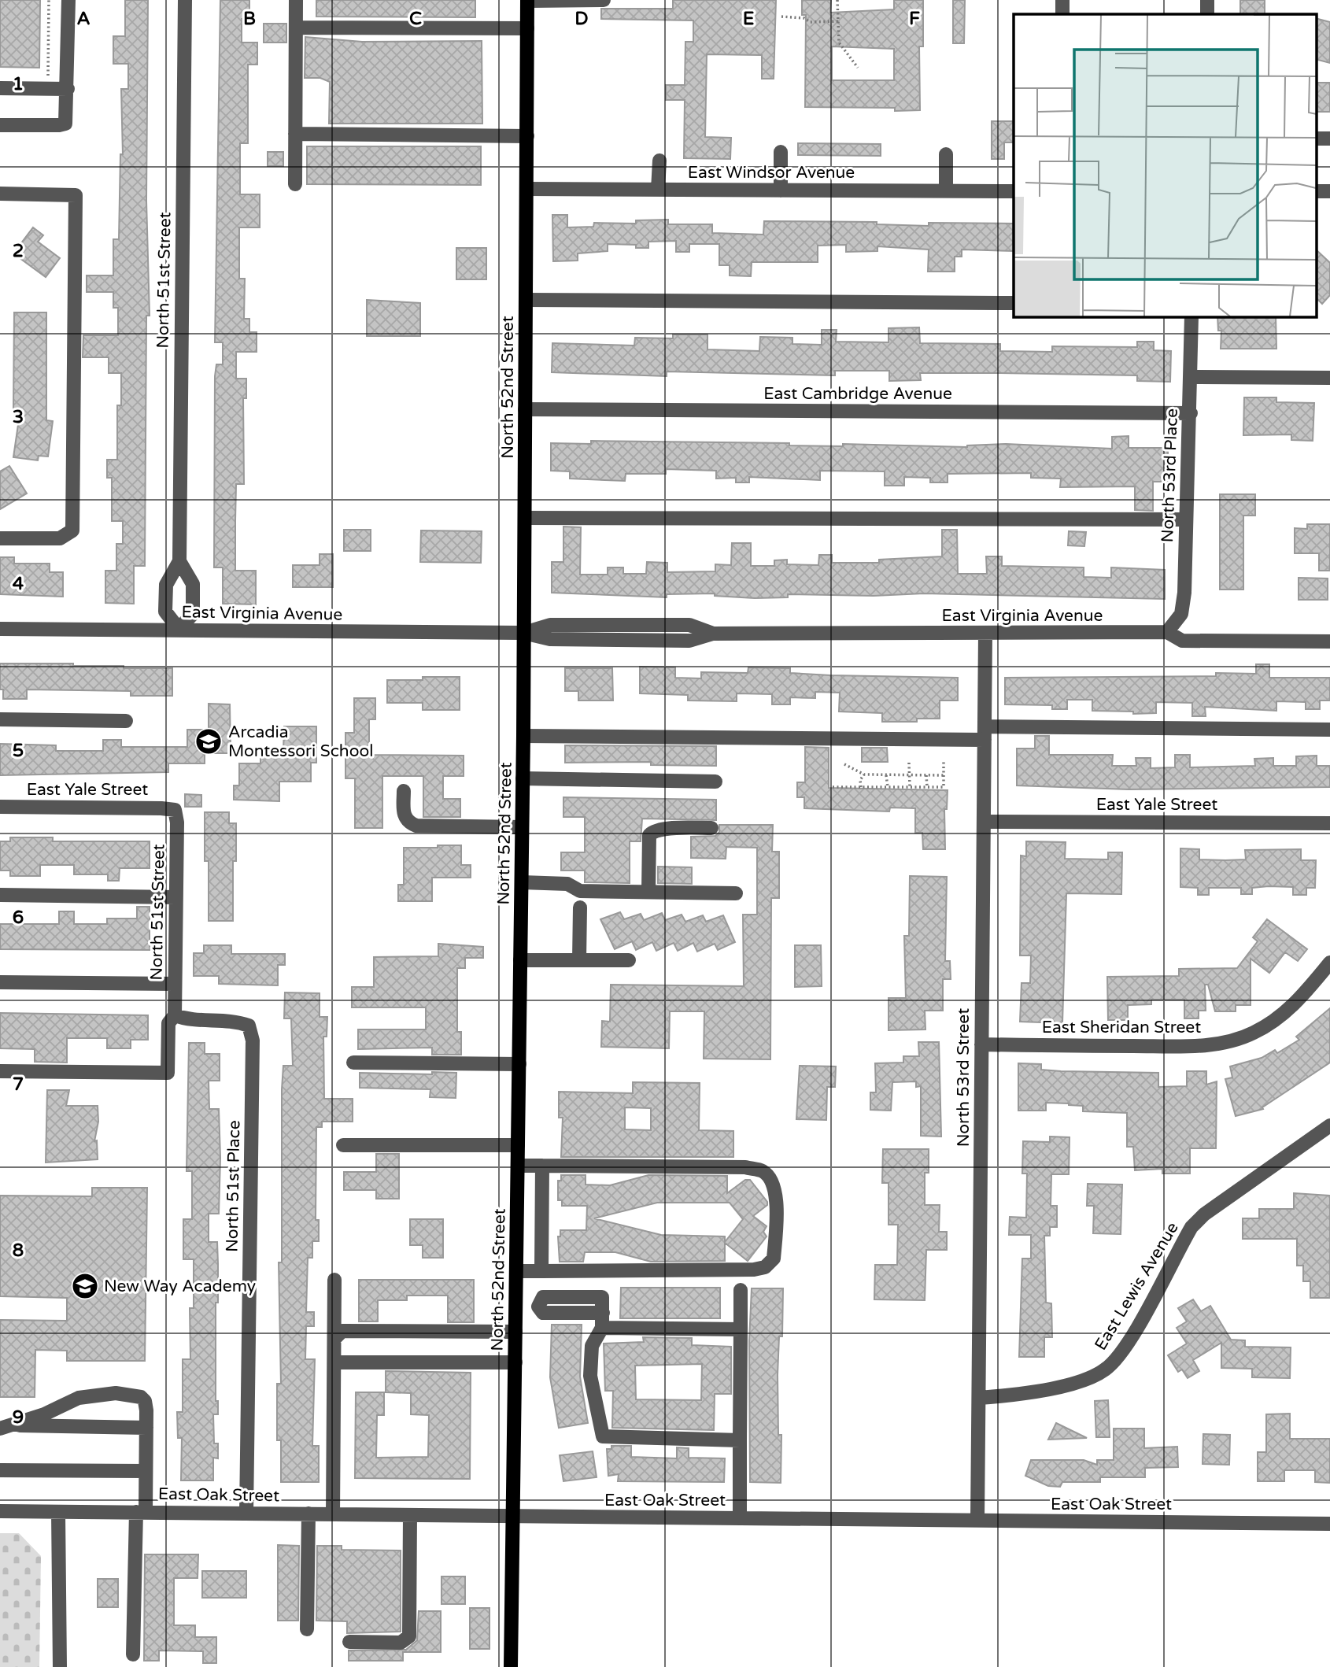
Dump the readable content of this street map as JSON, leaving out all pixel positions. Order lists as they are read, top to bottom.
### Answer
{
  "streets": {
    "main road": ["North 52nd Street"],
    "street": [
      "East Windsor Avenue",
      "North 51st Street",
      "East Cambridge Avenue",
      "North 53rd Place",
      "East Virginia Avenue",
      "East Yale Street",
      "East Sheridan Street",
      "North 53rd Street",
      "North 51st Place",
      "East Lewis Avenue",
      "East Oak Street"
    ]
  },
  "crossings": [
    ["East Windsor Avenue", "North 52nd Street"],
    ["North 51st Street", "East Virginia Avenue"],
    ["North 51st Street", "East Yale Street"],
    ["North 51st Street", "North 51st Place"],
    ["North 52nd Street", "East Cambridge Avenue"],
    ["North 52nd Street", "East Virginia Avenue"],
    ["North 52nd Street", "East Oak Street"],
    ["East Cambridge Avenue", "North 53rd Place"],
    ["North 53rd Place", "East Virginia Avenue"],
    ["East Virginia Avenue", "North 53rd Street"],
    ["East Yale Street", "North 53rd Street"],
    ["East Sheridan Street", "North 53rd Street"],
    ["North 53rd Street", "East Lewis Avenue"],
    ["North 53rd Street", "East Oak Street"],
    ["North 51st Place", "East Oak Street"]
  ],
  "places": {
    "school or university": ["Arcadia Montessori School", "New Way Academy"]
  },
  "grid": {
    "columns": [
      "A",
      "B",
      "C",
      "D",
      "E",
      "F"
    ],
    "rows": [
      "1",
      "2",
      "3",
      "4",
      "5",
      "6",
      "7",
      "8",
      "9"
    ]
  }
}
